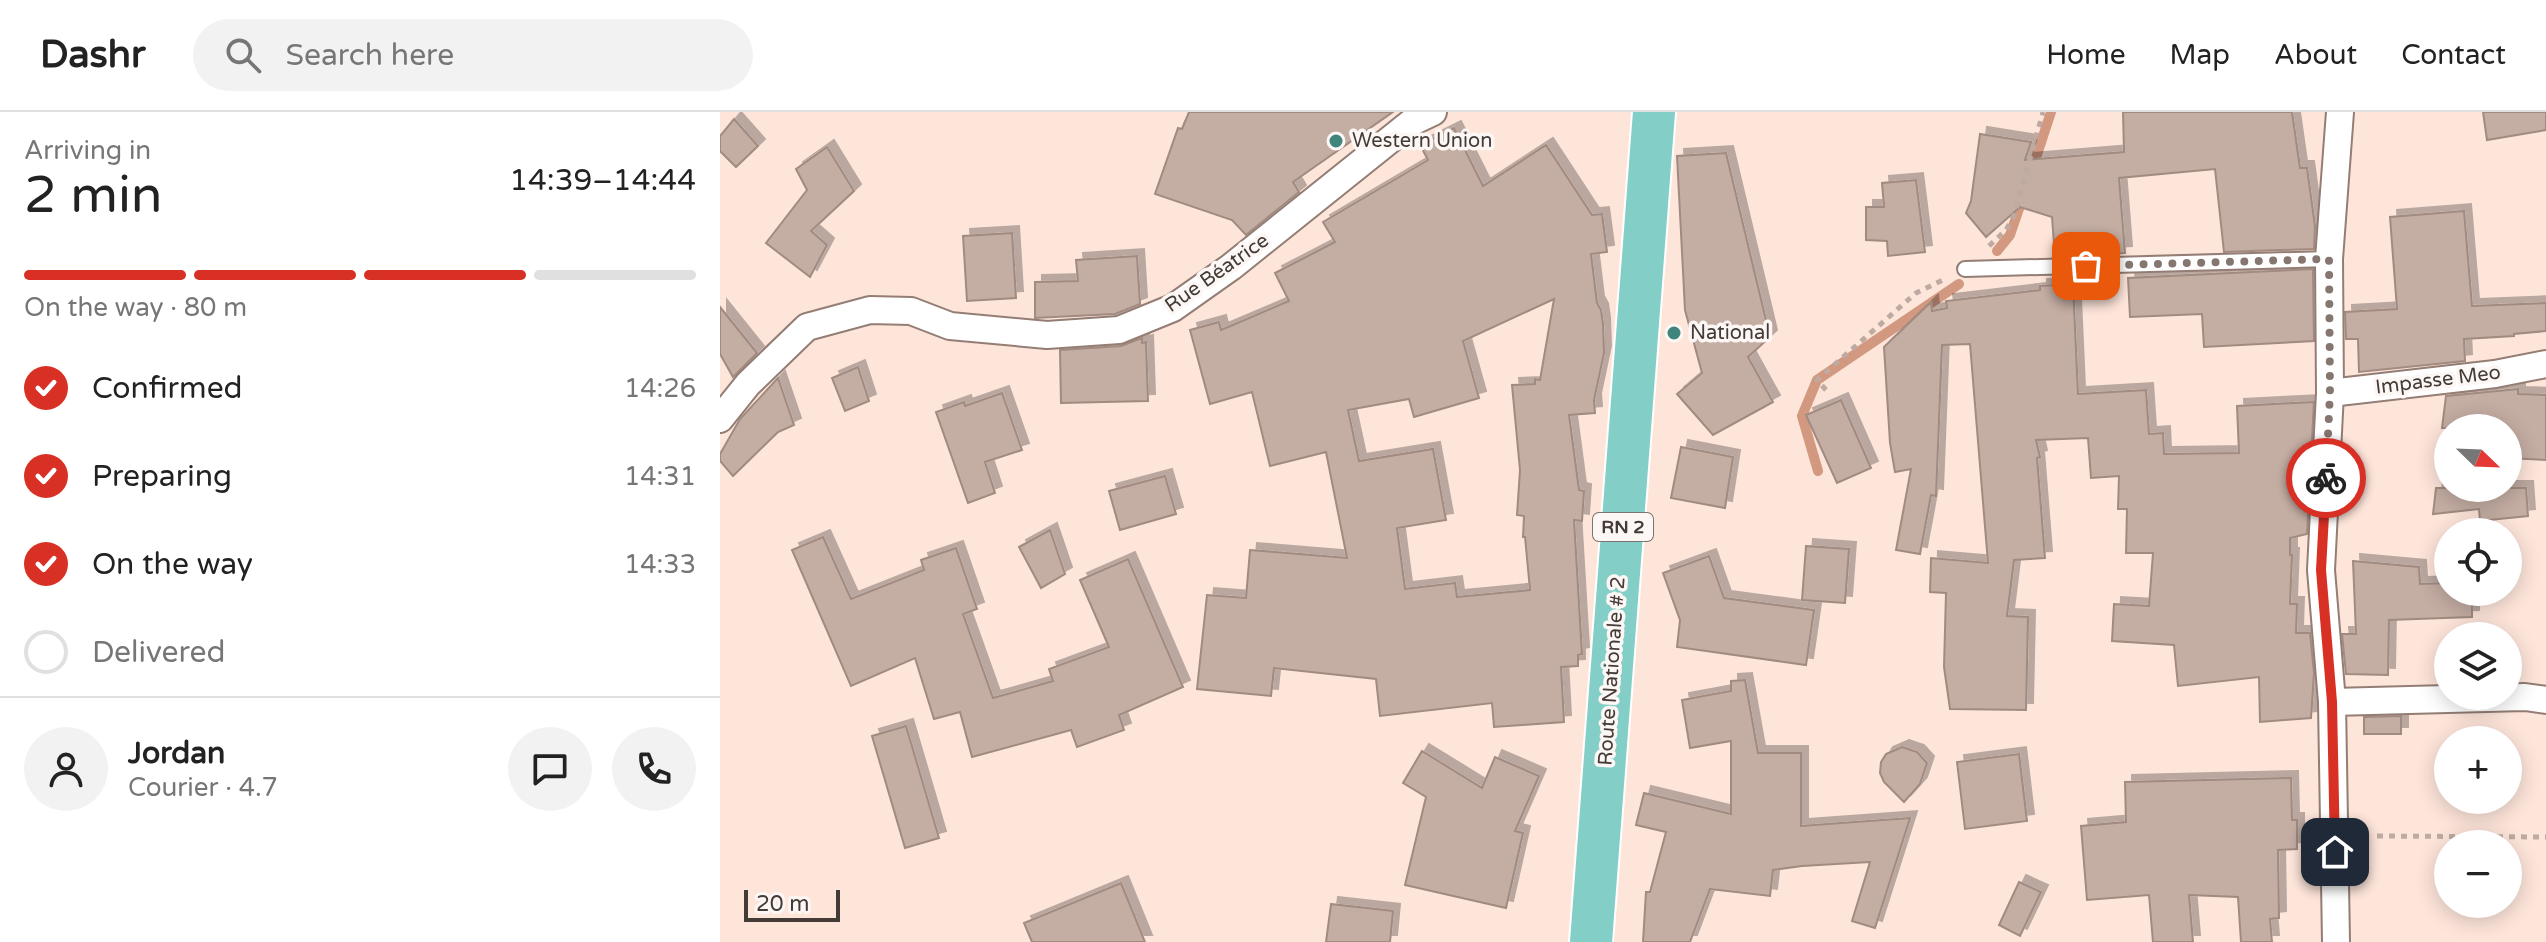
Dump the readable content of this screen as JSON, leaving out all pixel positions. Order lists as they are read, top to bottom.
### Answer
{
  "streets": {
    "main road": ["RN 2", "Route Nationale # 2"],
    "street": ["Rue Béatrice", "Impasse Meo"]
  },
  "places": ["Western Union", "National"],
  "scale_bar": "20 m",
  "north": "bottom right",
  "page": {
    "header": "Dashr",
    "search": "Search here",
    "nav": [
      "Home",
      "Map",
      "About",
      "Contact"
    ],
    "heading": ["2 min", "Arriving in", "14:39–14:44"],
    "panel": ["Jordan", "Courier · 4.7"],
    "bar": "On the way · 80 m",
    "list": [
      ["Confirmed", "14:26"],
      ["Preparing", "14:31"],
      ["On the way", "14:33"],
      "Delivered"
    ],
    "map_buttons": ["+", "−"],
    "scale": "20 m"
  }
}
